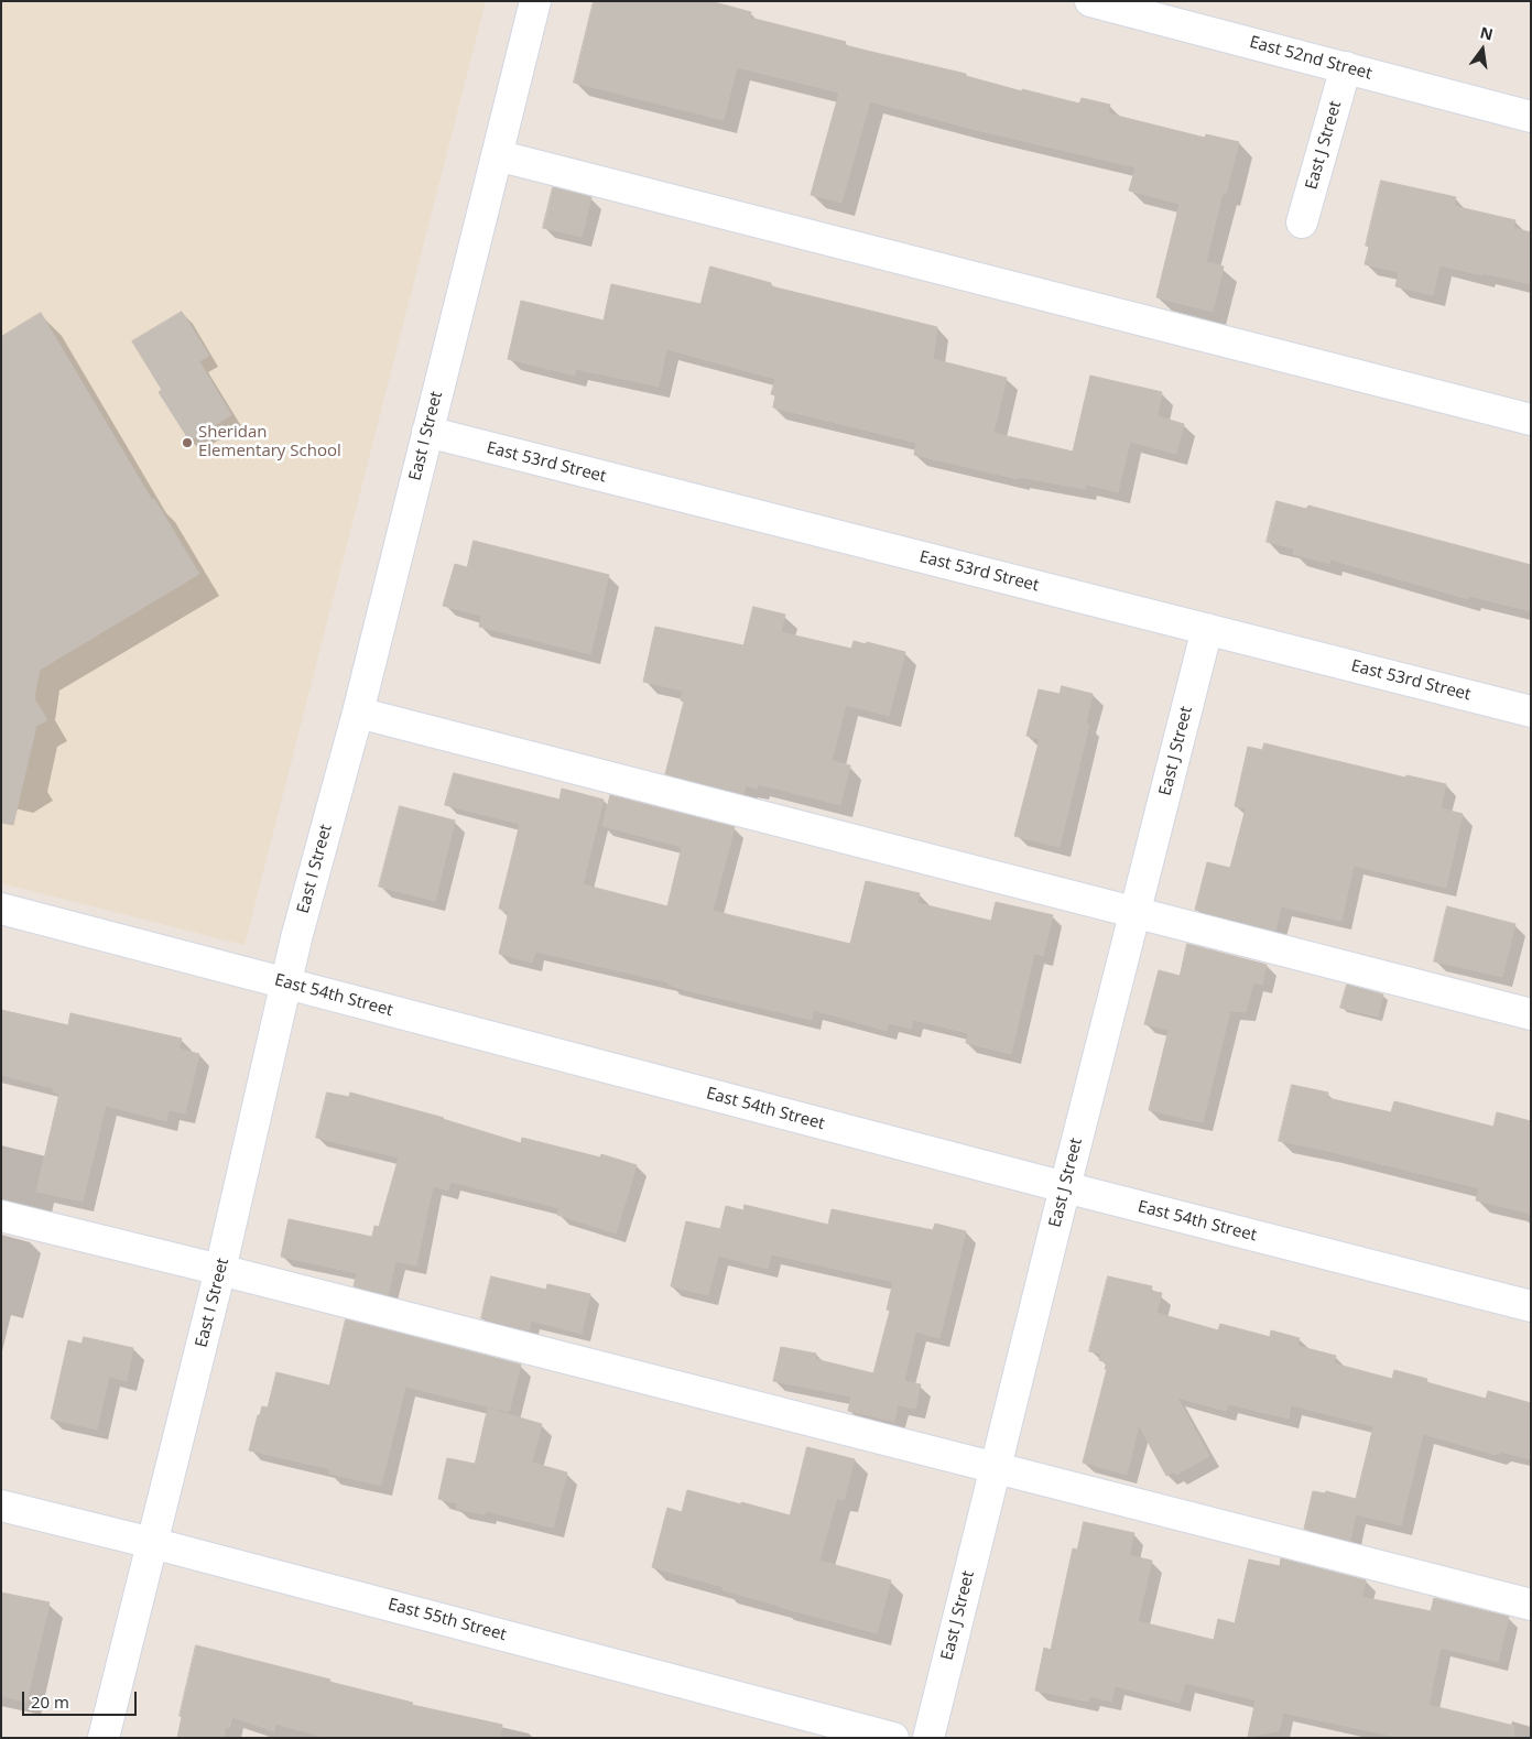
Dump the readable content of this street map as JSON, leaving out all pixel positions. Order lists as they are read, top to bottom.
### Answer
{
  "streets": {
    "street": [
      "East 52nd Street",
      "East J Street",
      "East I Street",
      "East 53rd Street",
      "East 54th Street",
      "East 55th Street"
    ]
  },
  "crossings": [
    ["East 52nd Street", "East J Street"],
    ["East J Street", "East 53rd Street"],
    ["East J Street", "East 54th Street"],
    ["East I Street", "East 53rd Street"],
    ["East I Street", "East 54th Street"],
    ["East I Street", "East 55th Street"]
  ],
  "places": ["Sheridan Elementary School"],
  "scale_bar": "20 m",
  "north": "top"
}
